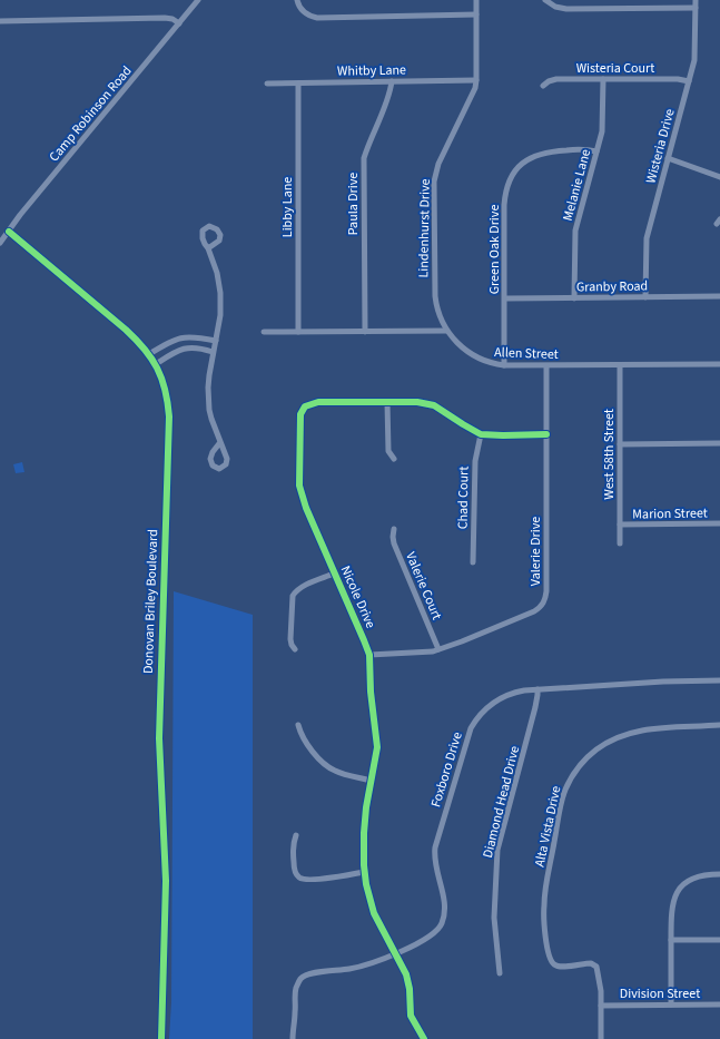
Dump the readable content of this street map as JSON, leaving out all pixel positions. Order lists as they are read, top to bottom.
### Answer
{
  "streets": {
    "street": [
      "Wisteria Court",
      "Whitby Lane",
      "Camp Robinson Road",
      "Wisteria Drive",
      "Melanie Lane",
      "Paula Drive",
      "Libby Lane",
      "Lindenhurst Drive",
      "Green Oak Drive",
      "Granby Road",
      "Allen Street",
      "West 58th Street",
      "Chad Court",
      "Marion Street",
      "Valerie Drive",
      "Valerie Court",
      "Nicole Drive",
      "Donovan Briley Boulevard",
      "Foxboro Drive",
      "Diamond Head Drive",
      "Alta Vista Drive",
      "Division Street"
    ]
  },
  "crossings": [
    ["Wisteria Court", "Wisteria Drive"],
    ["Wisteria Court", "Melanie Lane"],
    ["Whitby Lane", "Paula Drive"],
    ["Whitby Lane", "Libby Lane"],
    ["Whitby Lane", "Lindenhurst Drive"],
    ["Camp Robinson Road", "Donovan Briley Boulevard"],
    ["Wisteria Drive", "Granby Road"],
    ["Melanie Lane", "Green Oak Drive"],
    ["Melanie Lane", "Granby Road"],
    ["Lindenhurst Drive", "Allen Street"],
    ["Green Oak Drive", "Granby Road"],
    ["Green Oak Drive", "Allen Street"],
    ["Allen Street", "West 58th Street"],
    ["Allen Street", "Valerie Drive"],
    ["West 58th Street", "Marion Street"],
    ["Chad Court", "Nicole Drive"],
    ["Valerie Drive", "Valerie Court"],
    ["Valerie Drive", "Nicole Drive"],
    ["Nicole Drive", "Foxboro Drive"],
    ["Foxboro Drive", "Diamond Head Drive"],
    ["Alta Vista Drive", "Division Street"]
  ]
}
